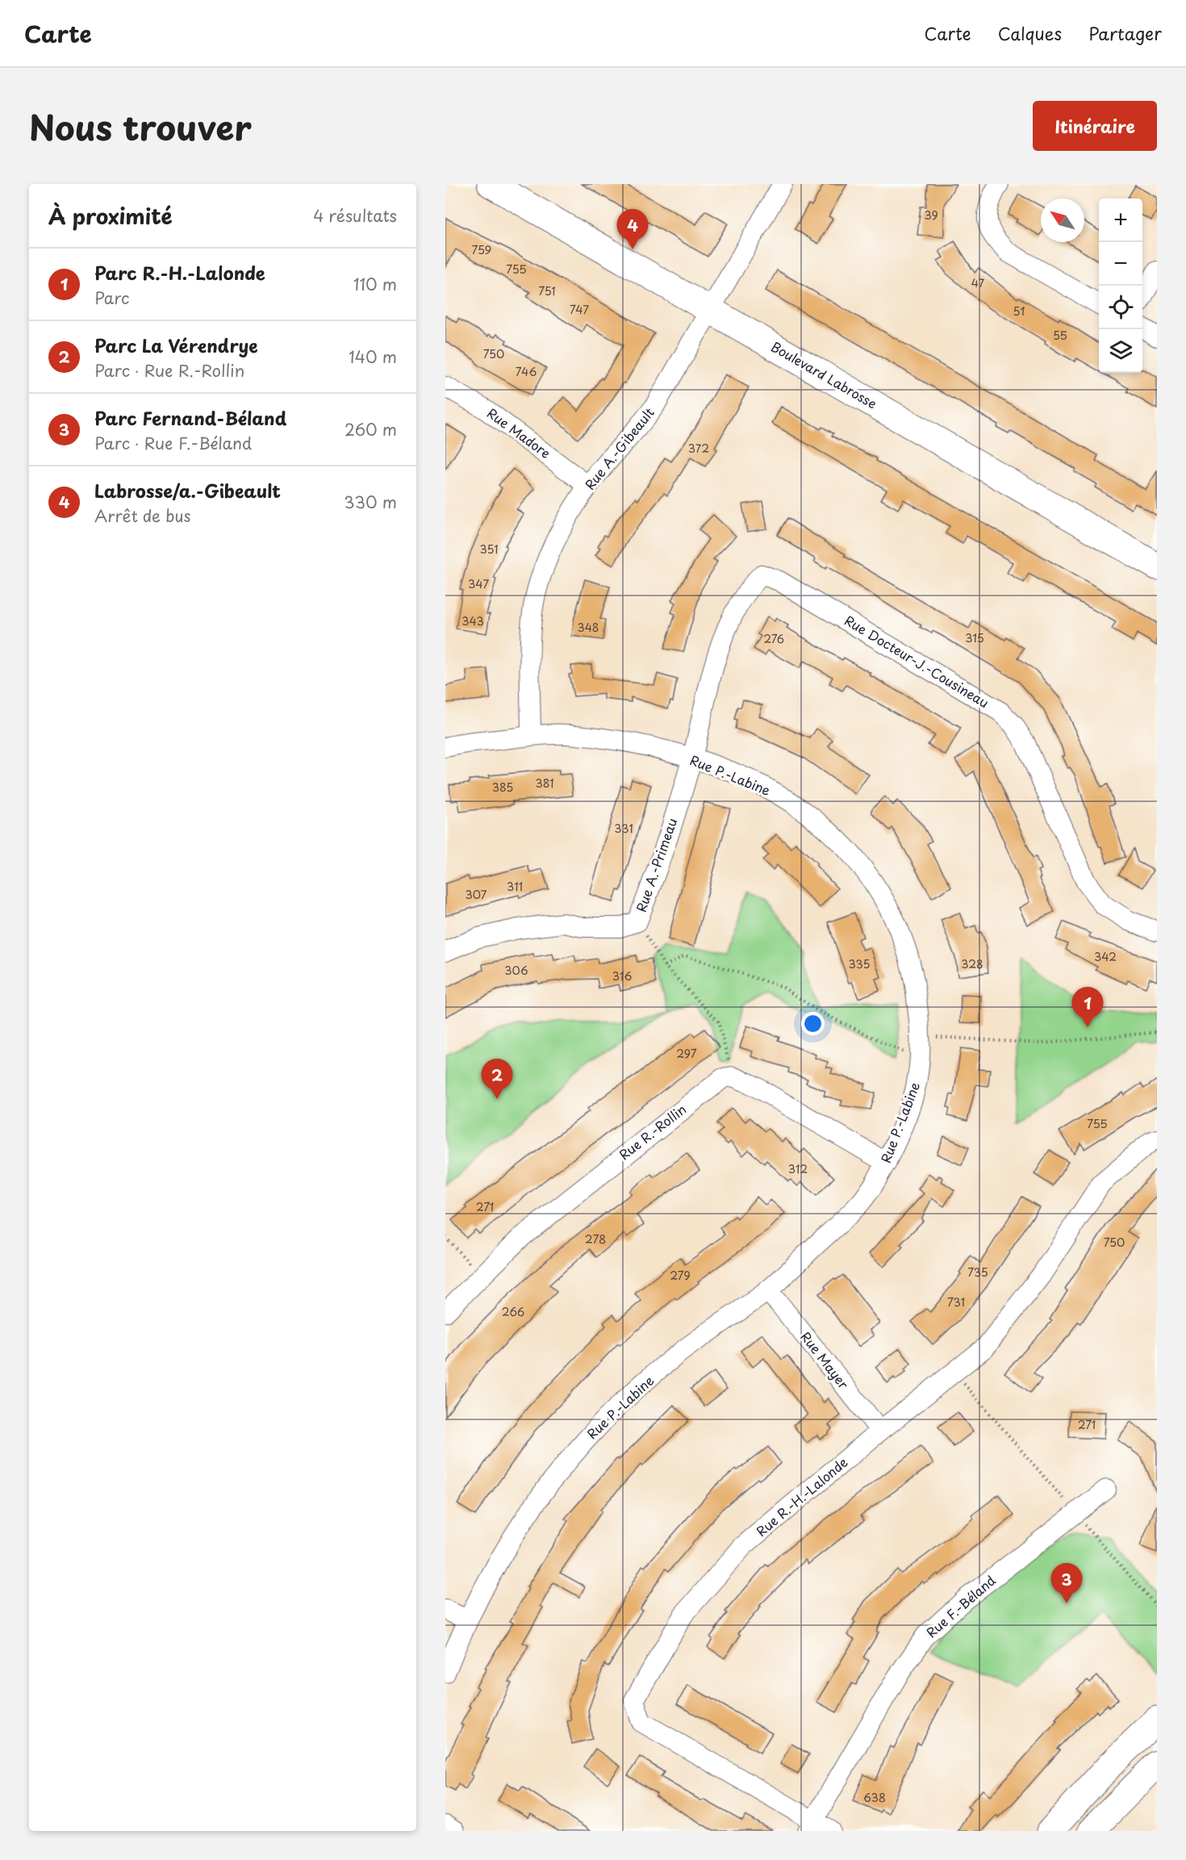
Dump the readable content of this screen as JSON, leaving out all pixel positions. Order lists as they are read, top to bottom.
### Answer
{
  "streets": {
    "main road": ["Boulevard Labrosse"],
    "street": [
      "Rue Madore",
      "Rue A.-Gibeault",
      "Rue Docteur-J.-Cousineau",
      "Rue P.-Labine",
      "Rue A.-Primeau",
      "Rue R.-Rollin",
      "Rue Mayer",
      "Rue R.-H.-Lalonde",
      "Rue F.-Béland"
    ]
  },
  "crossings": [
    ["Boulevard Labrosse", "Rue A.-Gibeault"],
    ["Rue Madore", "Rue A.-Gibeault"],
    ["Rue A.-Gibeault", "Rue P.-Labine"],
    ["Rue Docteur-J.-Cousineau", "Rue P.-Labine"],
    ["Rue Docteur-J.-Cousineau", "Rue A.-Primeau"],
    ["Rue P.-Labine", "Rue A.-Primeau"],
    ["Rue P.-Labine", "Rue Mayer"],
    ["Rue Mayer", "Rue R.-H.-Lalonde"],
    ["Rue R.-H.-Lalonde", "Rue F.-Béland"]
  ],
  "house_numbers": [
    "39",
    "759",
    "755",
    "47",
    "751",
    "747",
    "51",
    "55",
    "750",
    "746",
    "372",
    "351",
    "347",
    "343",
    "348",
    "315",
    "276",
    "381",
    "385",
    "331",
    "311",
    "307",
    "342",
    "335",
    "328",
    "306",
    "316",
    "297",
    "755",
    "312",
    "271",
    "278",
    "750",
    "735",
    "279",
    "731",
    "266",
    "271",
    "638"
  ],
  "north": "top left",
  "page": {
    "header": "Carte",
    "nav": ["Carte", "Calques", "Partager"],
    "title": "Nous trouver",
    "buttons": "Itinéraire",
    "heading": ["À proximité", "4 résultats"],
    "map_buttons": ["+", "−"],
    "pins": [
      "4",
      "1",
      "2",
      "3"
    ],
    "list": [
      {
        "mark": "1",
        "name": "Parc R.-H.-Lalonde",
        "note": "Parc",
        "value": "110 m"
      },
      {
        "mark": "2",
        "name": "Parc La Vérendrye",
        "note": "Parc · Rue R.-Rollin",
        "value": "140 m"
      },
      {
        "mark": "3",
        "name": "Parc Fernand-Béland",
        "note": "Parc · Rue F.-Béland",
        "value": "260 m"
      },
      {
        "mark": "4",
        "name": "Labrosse/a.-Gibeault",
        "note": "Arrêt de bus",
        "value": "330 m"
      }
    ]
  }
}
